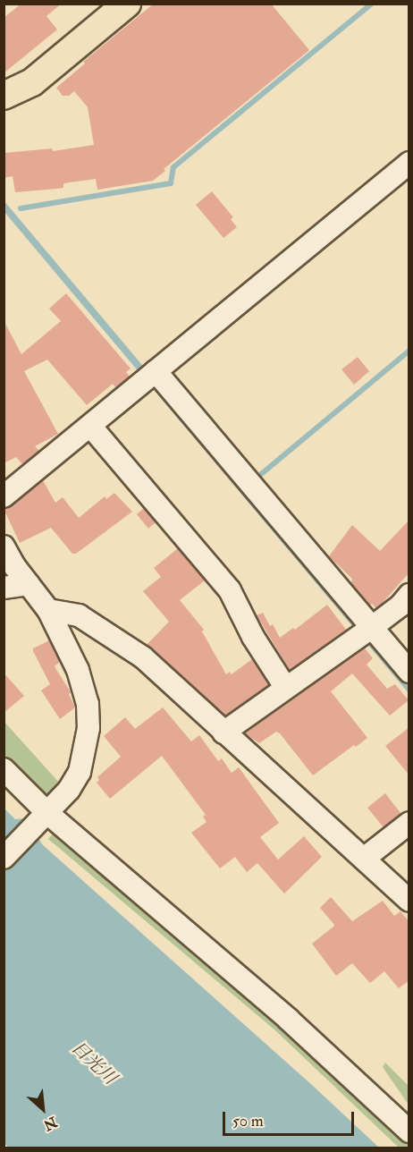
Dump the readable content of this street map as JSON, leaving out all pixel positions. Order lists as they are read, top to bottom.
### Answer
{
  "water": ["日光川"],
  "scale_bar": "50 m",
  "north": "bottom right"
}
